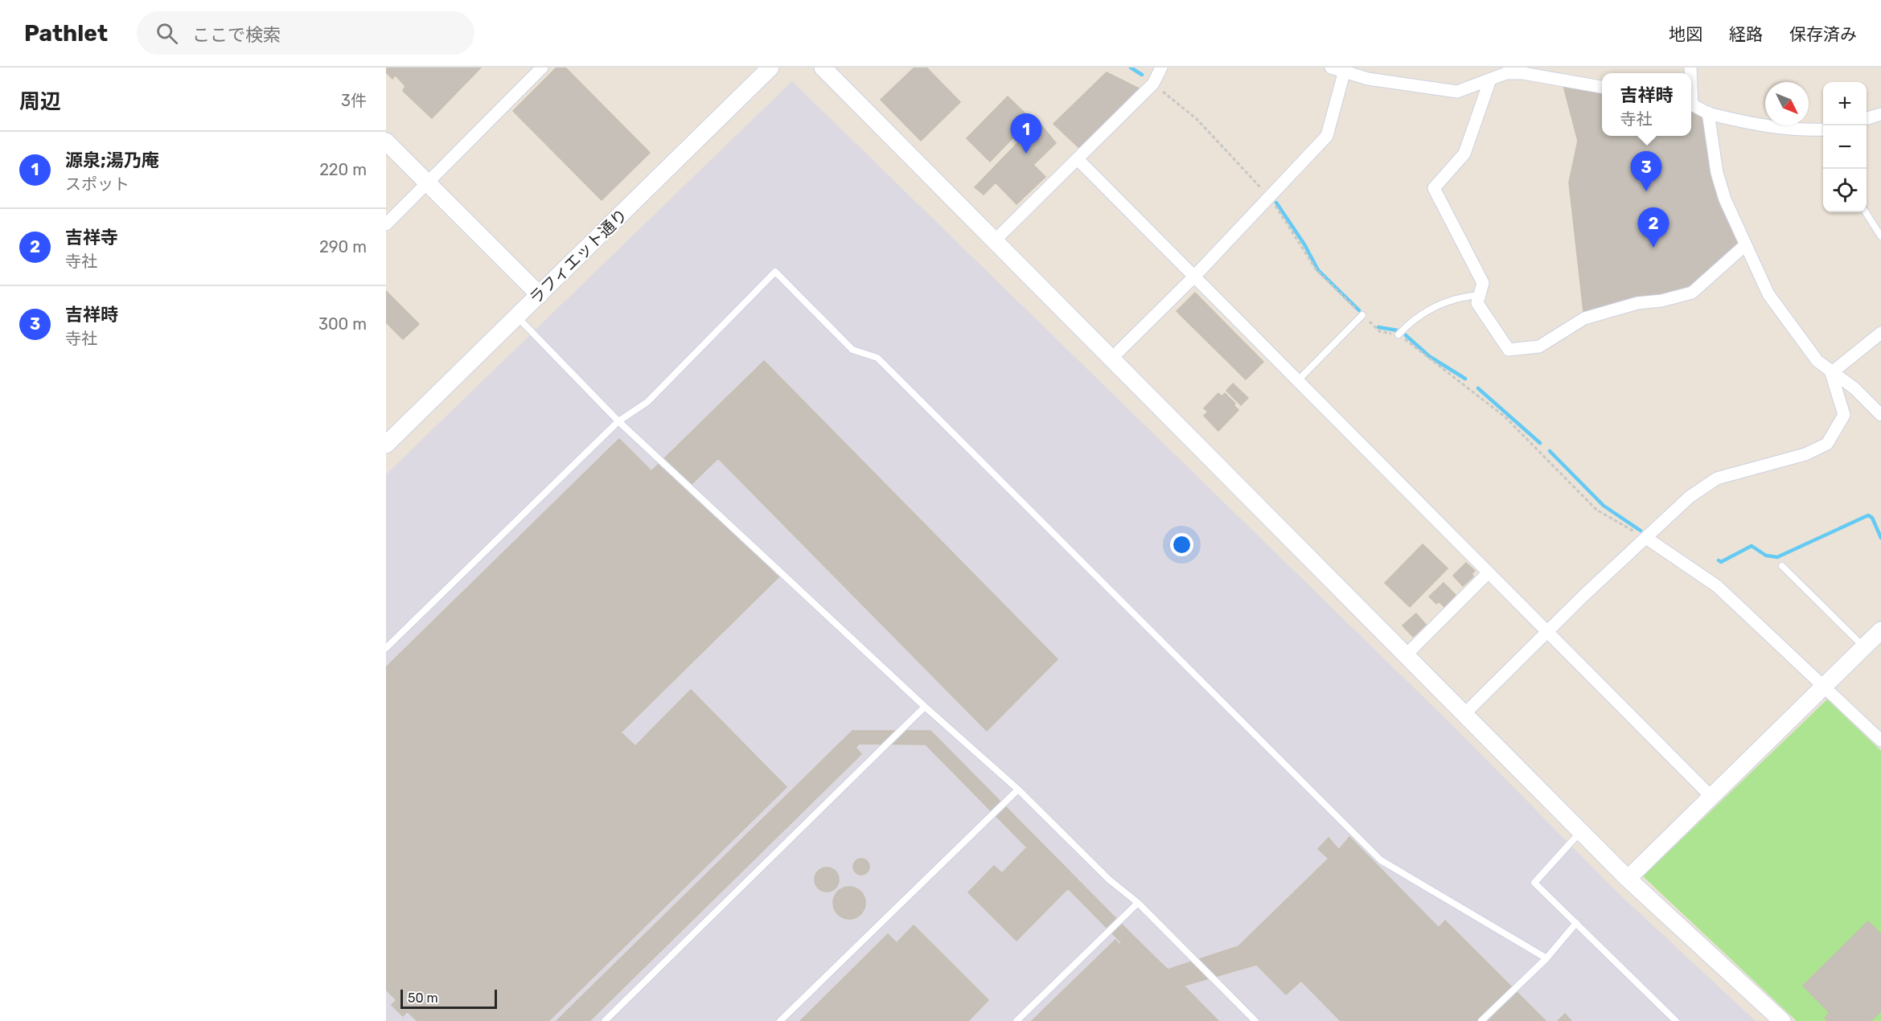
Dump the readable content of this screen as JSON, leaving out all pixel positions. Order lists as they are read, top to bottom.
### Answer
{
  "streets": {
    "street": ["ラフィエット通り"]
  },
  "scale_bar": "50 m",
  "north": "bottom right",
  "page": {
    "header": "Pathlet",
    "search": "ここで検索",
    "nav": ["地図", "経路", "保存済み"],
    "heading": ["周辺", "3件"],
    "popup": ["吉祥時", "寺社"],
    "map_buttons": ["+", "−"],
    "pins": ["1", "3", "2"],
    "list": [
      {
        "mark": "1",
        "name": "源泉;湯乃庵",
        "note": "スポット",
        "value": "220 m"
      },
      {
        "mark": "2",
        "name": "吉祥寺",
        "note": "寺社",
        "value": "290 m"
      },
      {
        "mark": "3",
        "name": "吉祥時",
        "note": "寺社",
        "value": "300 m"
      }
    ],
    "scale": "50 m"
  }
}
